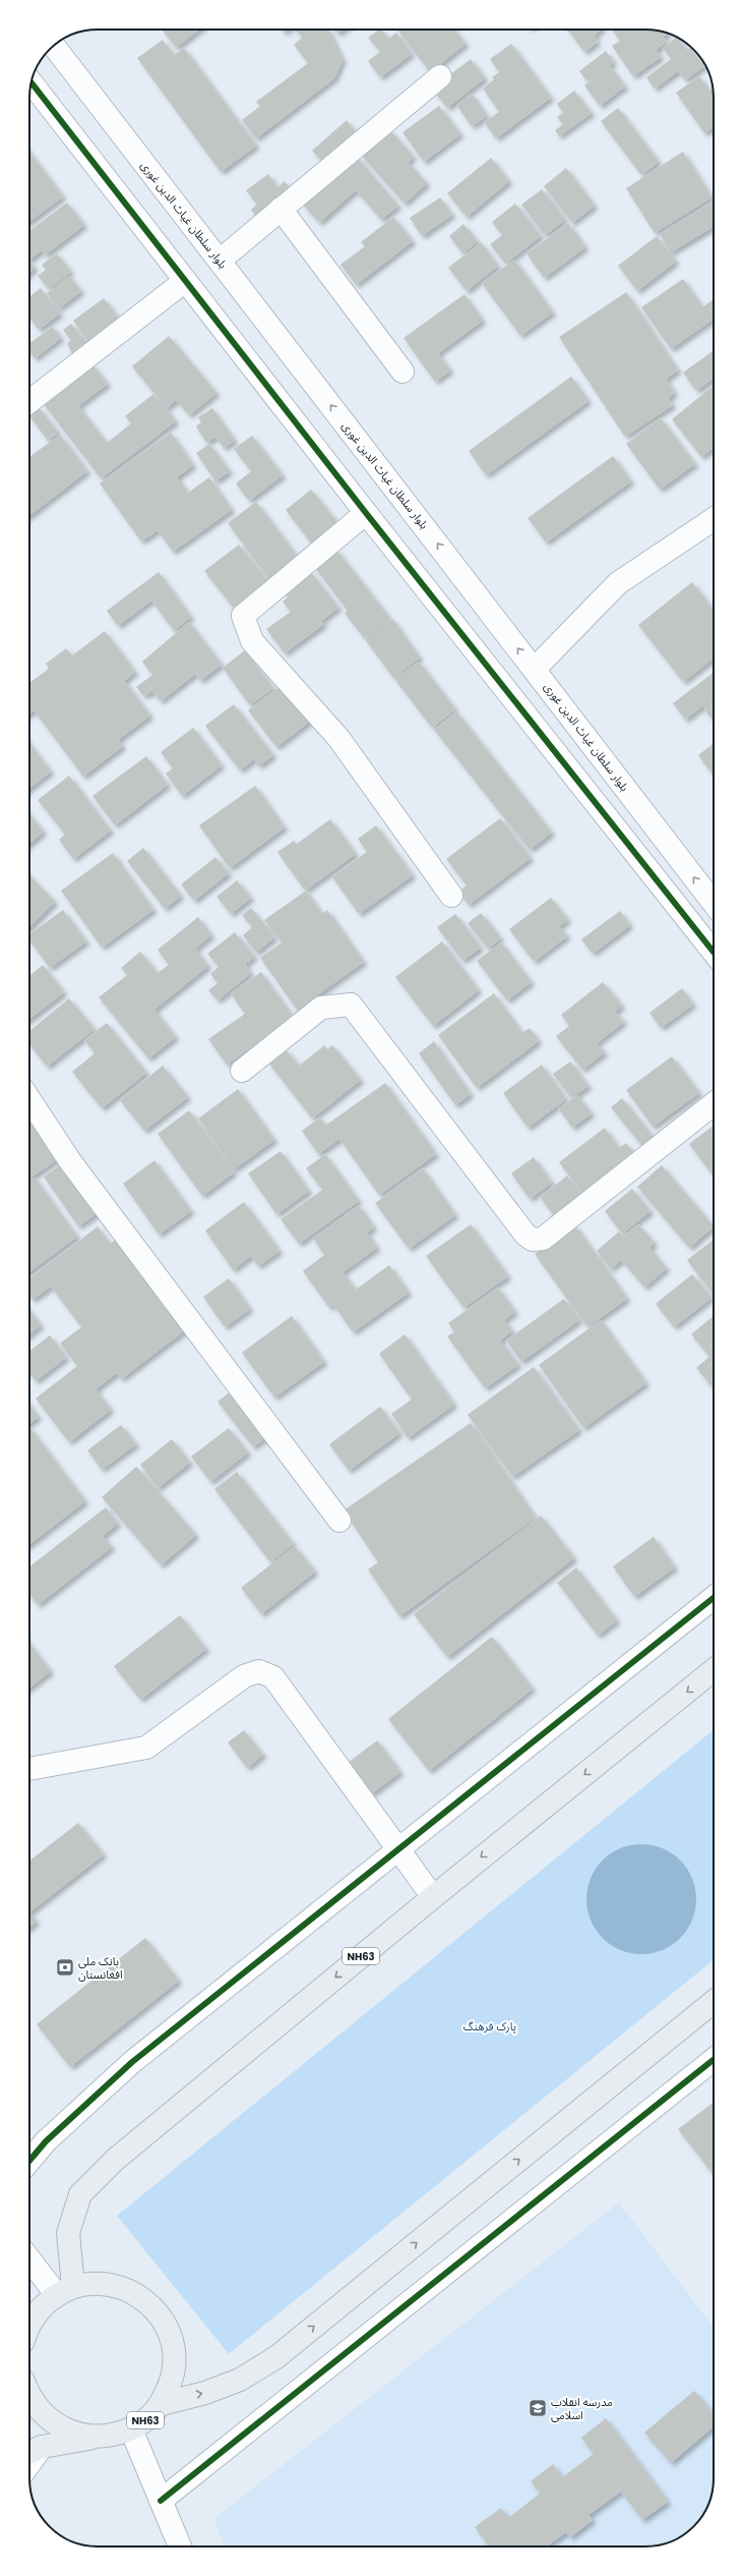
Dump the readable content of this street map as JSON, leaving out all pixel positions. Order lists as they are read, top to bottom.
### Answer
{
  "streets": {
    "highway": ["NH63"],
    "street": ["بلوار سلطان غیاث الدین غوری"]
  },
  "parks": ["پارک فرهنگ"],
  "places": {
    "bank": ["بانک ملی افغانستان"],
    "school or university": ["مدرسه انقلاب اسلامی"]
  }
}
